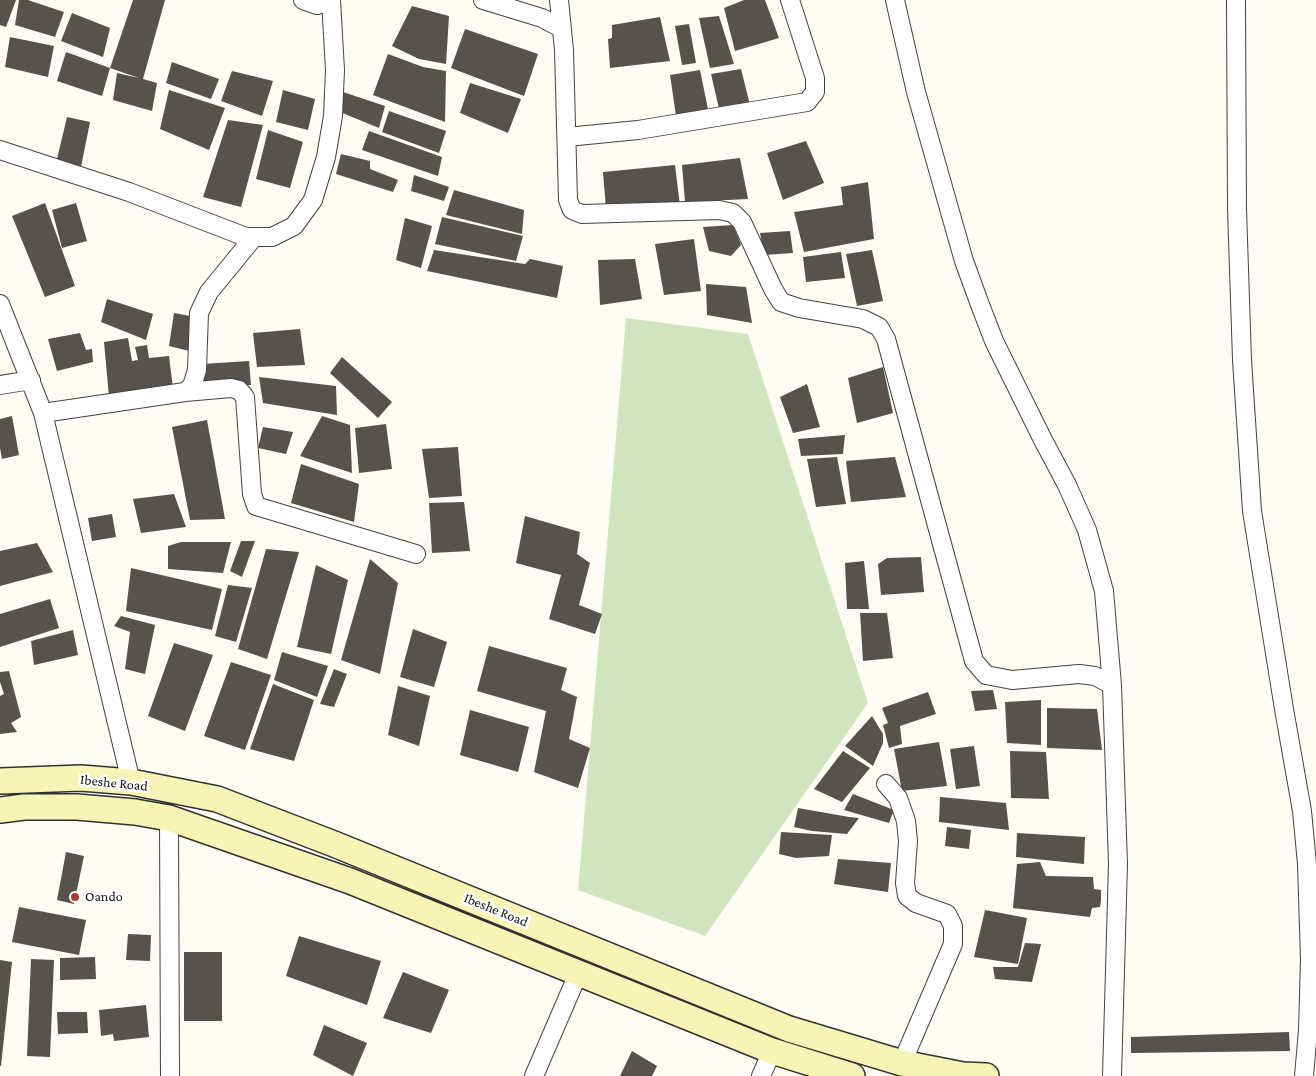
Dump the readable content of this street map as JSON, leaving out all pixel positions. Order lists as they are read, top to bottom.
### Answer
{
  "streets": {
    "main road": ["Ibeshe Road"]
  },
  "places": ["Oando"]
}
